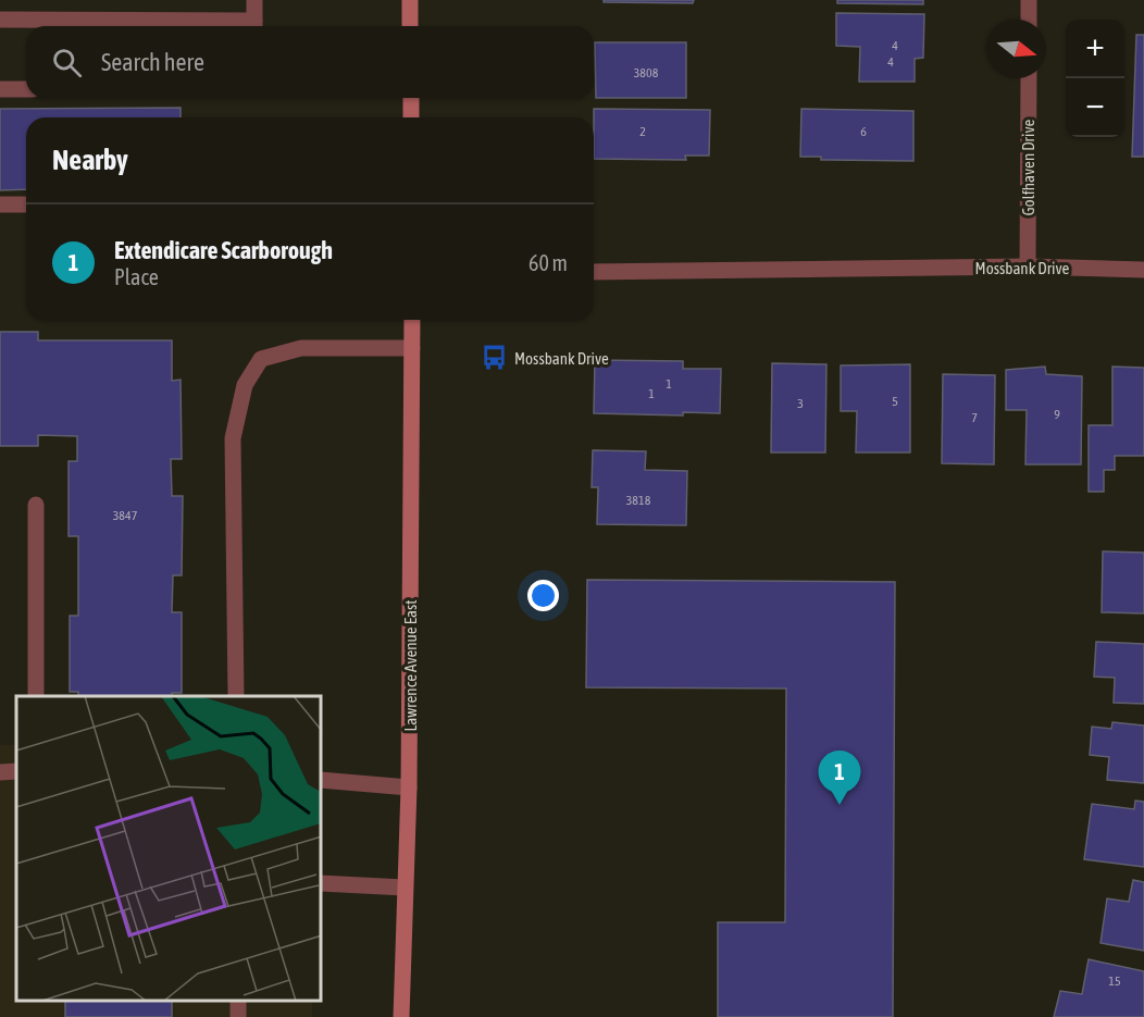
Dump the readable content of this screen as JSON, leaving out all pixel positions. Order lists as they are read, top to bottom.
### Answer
{
  "streets": {
    "main road": ["Lawrence Avenue East"],
    "street": ["Golfhaven Drive", "Mossbank Drive"]
  },
  "crossings": [
    ["Golfhaven Drive", "Mossbank Drive"]
  ],
  "places": {
    "bus stop": ["Mossbank Drive"]
  },
  "house_numbers": [
    "4",
    "4",
    "3808",
    "2",
    "6",
    "1",
    "1",
    "5",
    "3",
    "9",
    "7",
    "3818",
    "3847",
    "15"
  ],
  "north": "right",
  "page": {
    "map_buttons": ["+", "−"],
    "search": "Search here",
    "heading": "Nearby",
    "list": [
      {
        "mark": "1",
        "name": "Extendicare Scarborough",
        "note": "Place",
        "value": "60 m"
      }
    ],
    "pins": "1"
  }
}
